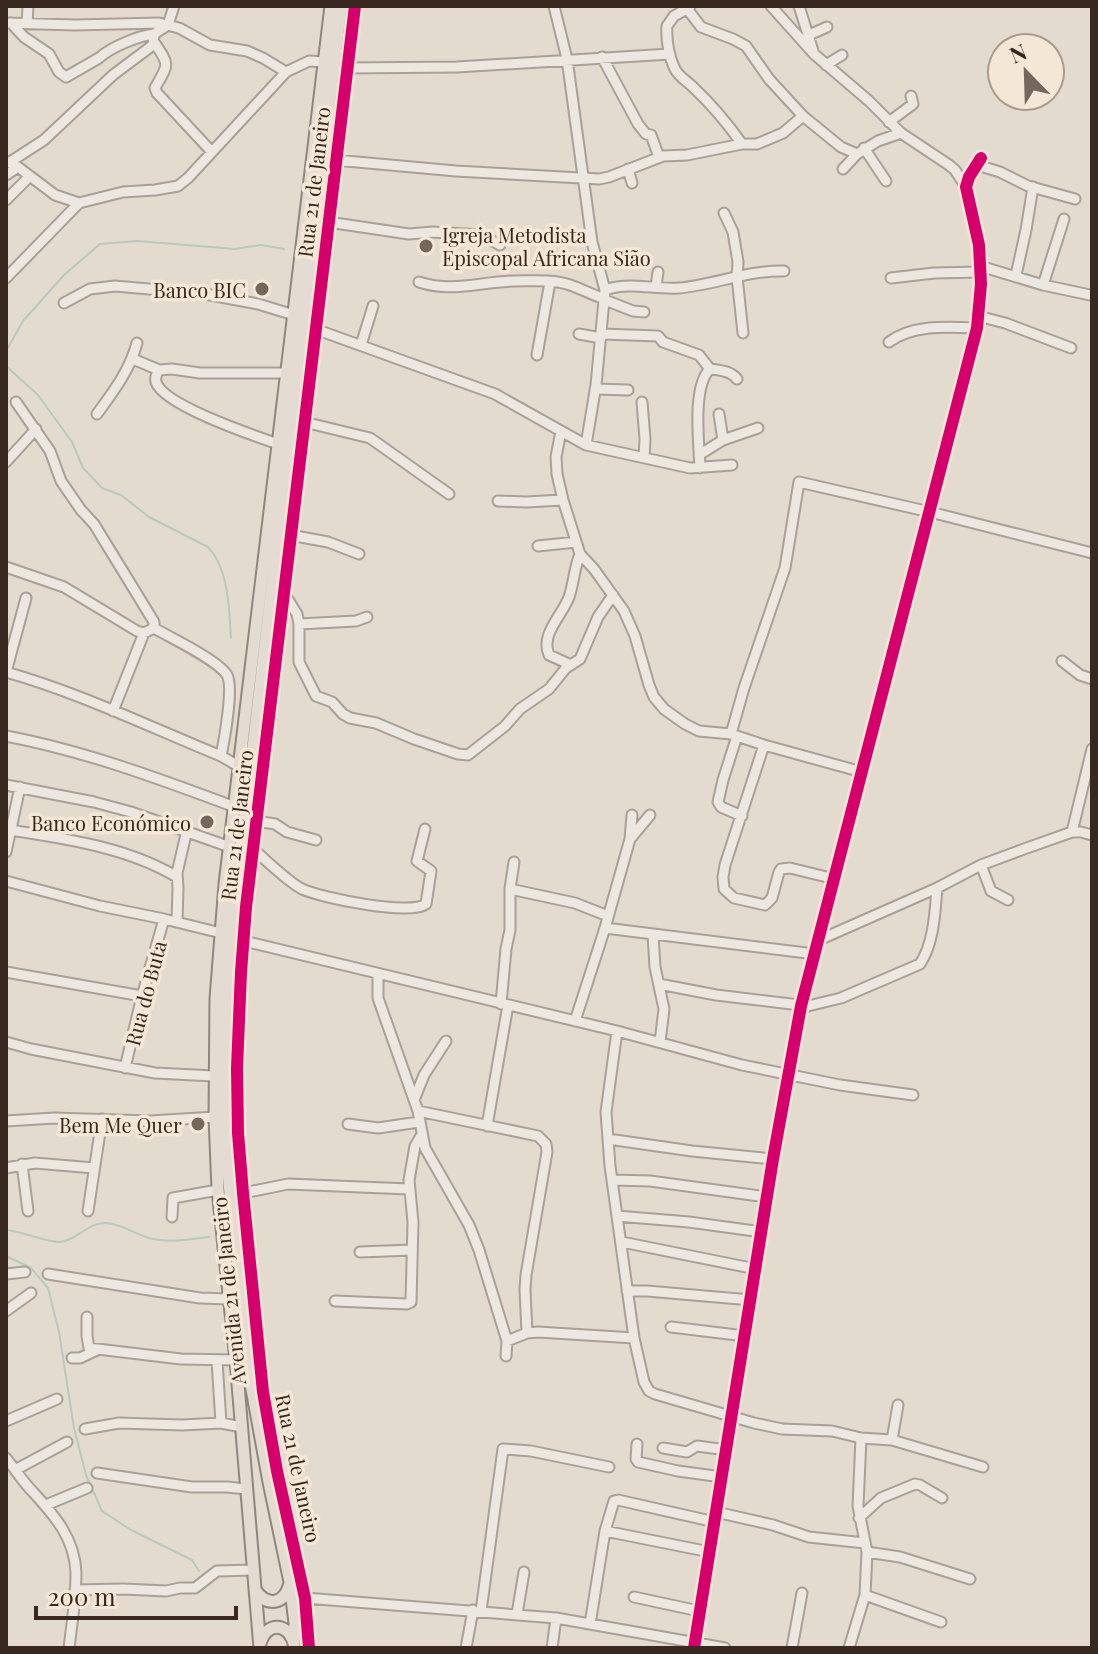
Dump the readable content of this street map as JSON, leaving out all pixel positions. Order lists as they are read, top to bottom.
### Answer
{
  "streets": {
    "main road": ["Rua 21 de Janeiro", "Avenida 21 de Janeiro"],
    "street": ["Rua do Buta"]
  },
  "crossings": [
    ["Rua 21 de Janeiro", "Avenida 21 de Janeiro"]
  ],
  "places": [
    "Igreja Metodista Episcopal Africana Sião",
    "Banco BIC",
    "Banco Económico",
    "Bem Me Quer"
  ],
  "scale_bar": "200 m",
  "north": "top left"
}
